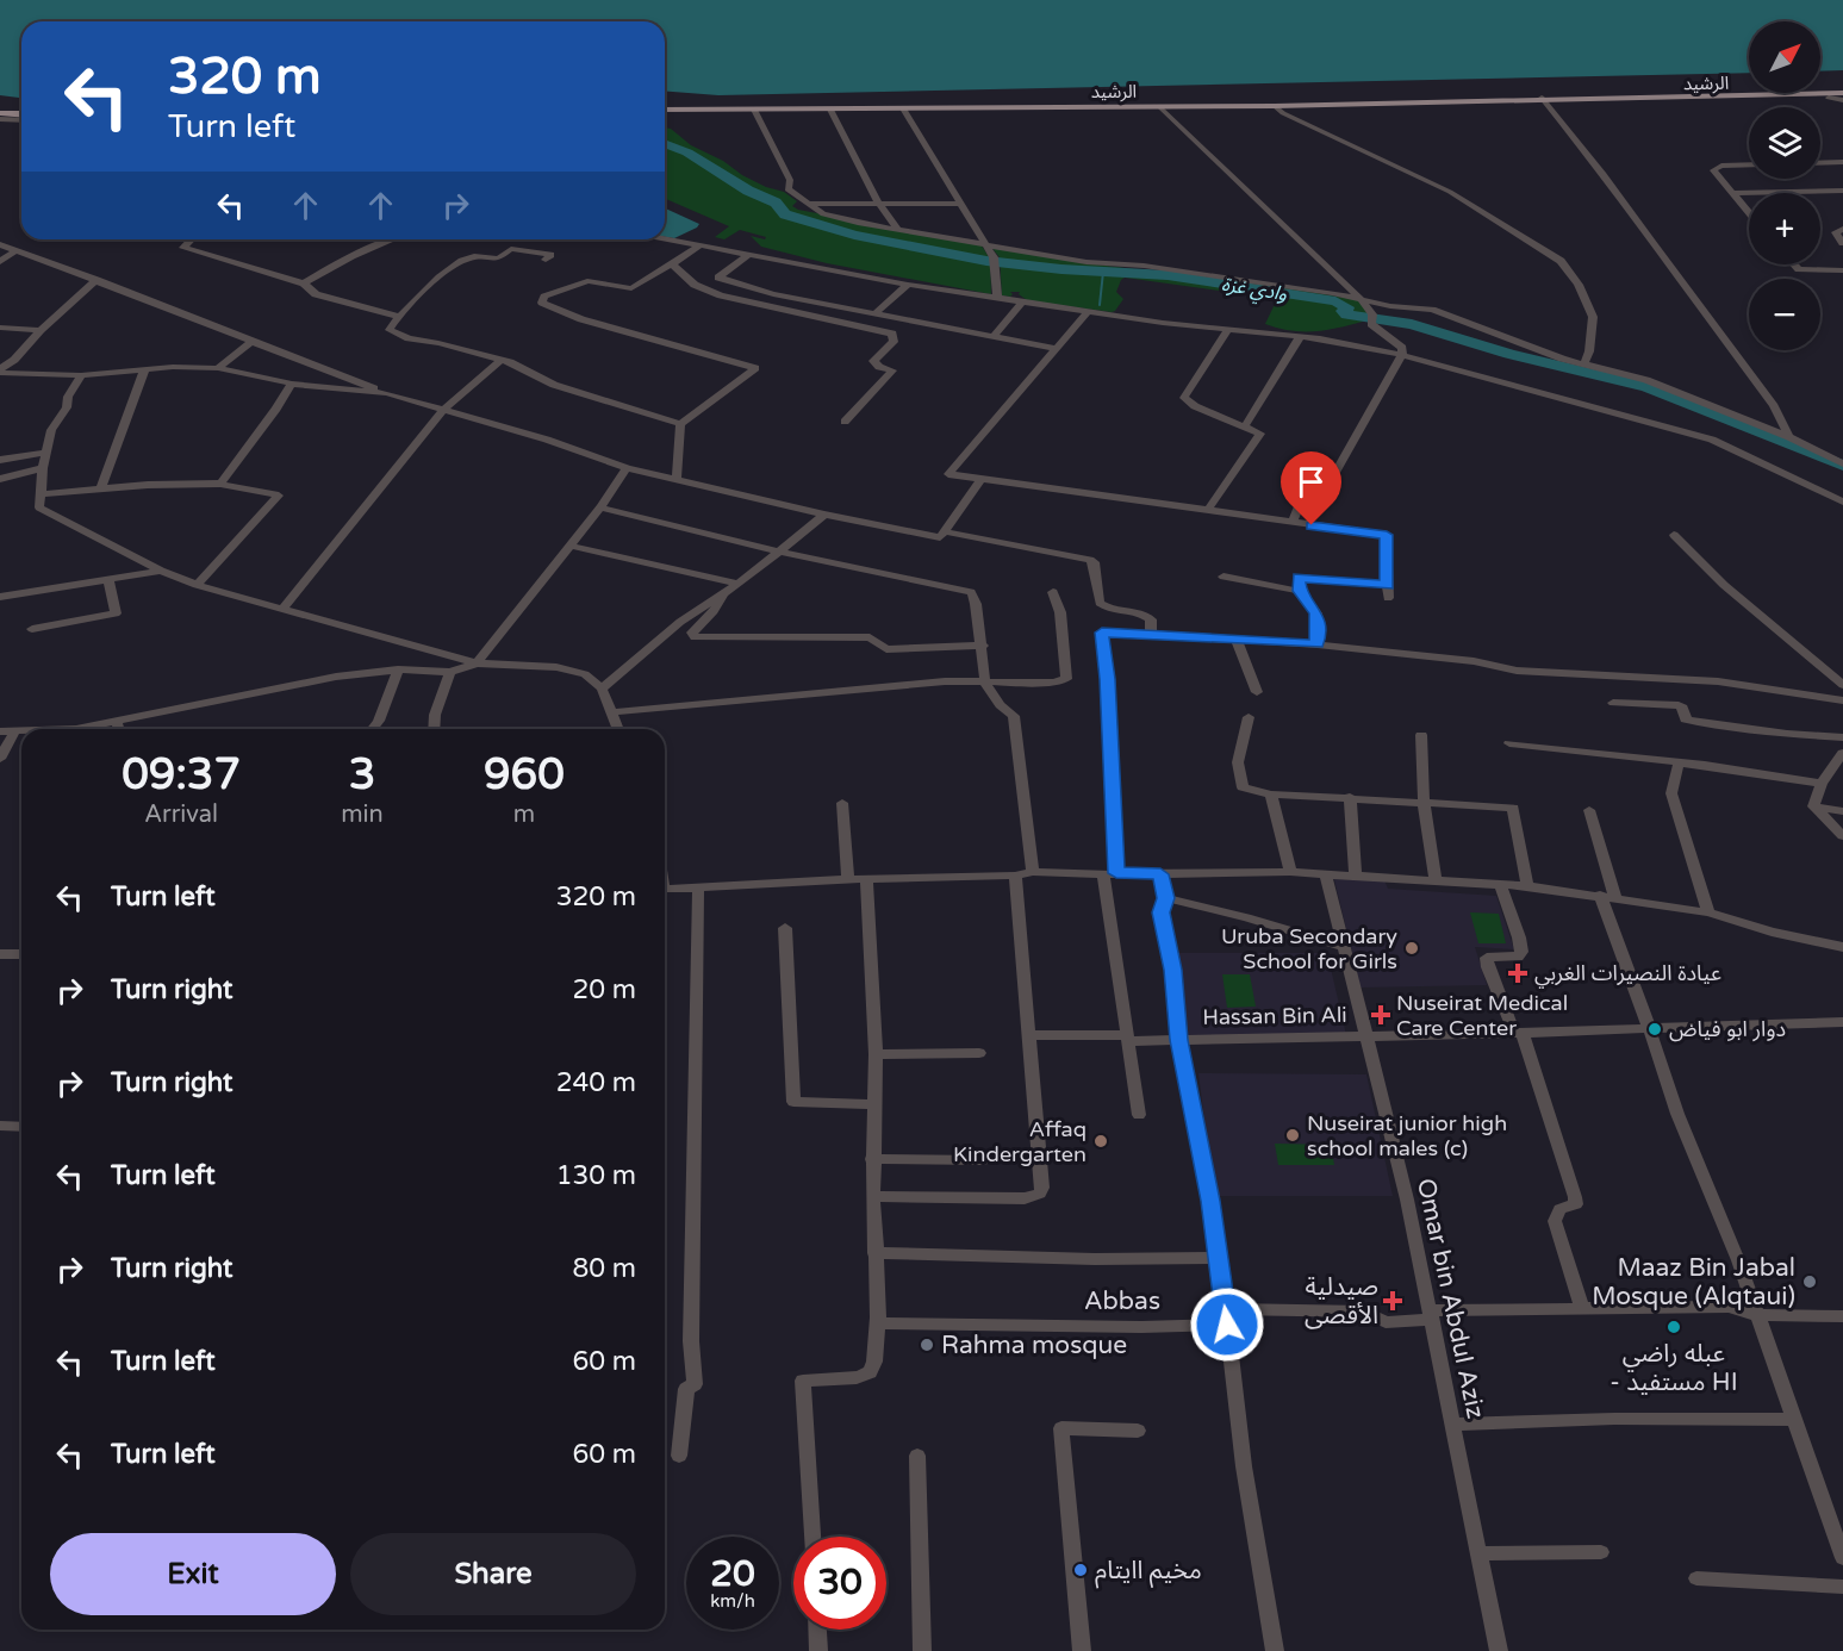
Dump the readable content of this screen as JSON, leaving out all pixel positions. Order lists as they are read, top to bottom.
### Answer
{
  "streets": {
    "main road": ["الرشيد"],
    "street": ["Hassan Bin Ali", "Omar bin Abdul Aziz", "Abbas"]
  },
  "crossings": [
    ["Hassan Bin Ali", "Omar bin Abdul Aziz"],
    ["Omar bin Abdul Aziz", "Abbas"]
  ],
  "water": ["وادي غزة"],
  "places": {
    "other": [
      "Uruba Secondary School for Girls",
      "دوار ابو فياض",
      "Nuseirat junior high school males (c)",
      "Affaq Kindergarten",
      "Maaz Bin Jabal Mosque (Alqtaui)",
      "عبله راضي - مستفيد HI",
      "Rahma mosque",
      "مخيم اايتام"
    ],
    "health": ["عيادة النصيرات الغربي", "Nuseirat Medical Care Center", "صيدلية الأقصى"]
  },
  "north": "top right",
  "page": {
    "map_buttons": ["+", "−"],
    "turn": ["320 m", "Turn left"],
    "eta": [
      "09:37",
      "Arrival",
      "3",
      "min",
      "960",
      "m"
    ],
    "list": [
      {
        "name": "Turn left",
        "value": "320 m"
      },
      {
        "name": "Turn right",
        "value": "20 m"
      },
      {
        "name": "Turn right",
        "value": "240 m"
      },
      {
        "name": "Turn left",
        "value": "130 m"
      },
      {
        "name": "Turn right",
        "value": "80 m"
      },
      {
        "name": "Turn left",
        "value": "60 m"
      },
      {
        "name": "Turn left",
        "value": "60 m"
      }
    ],
    "buttons": ["Exit", "Share"],
    "speed": "20 km/h",
    "limit": "30"
  }
}
